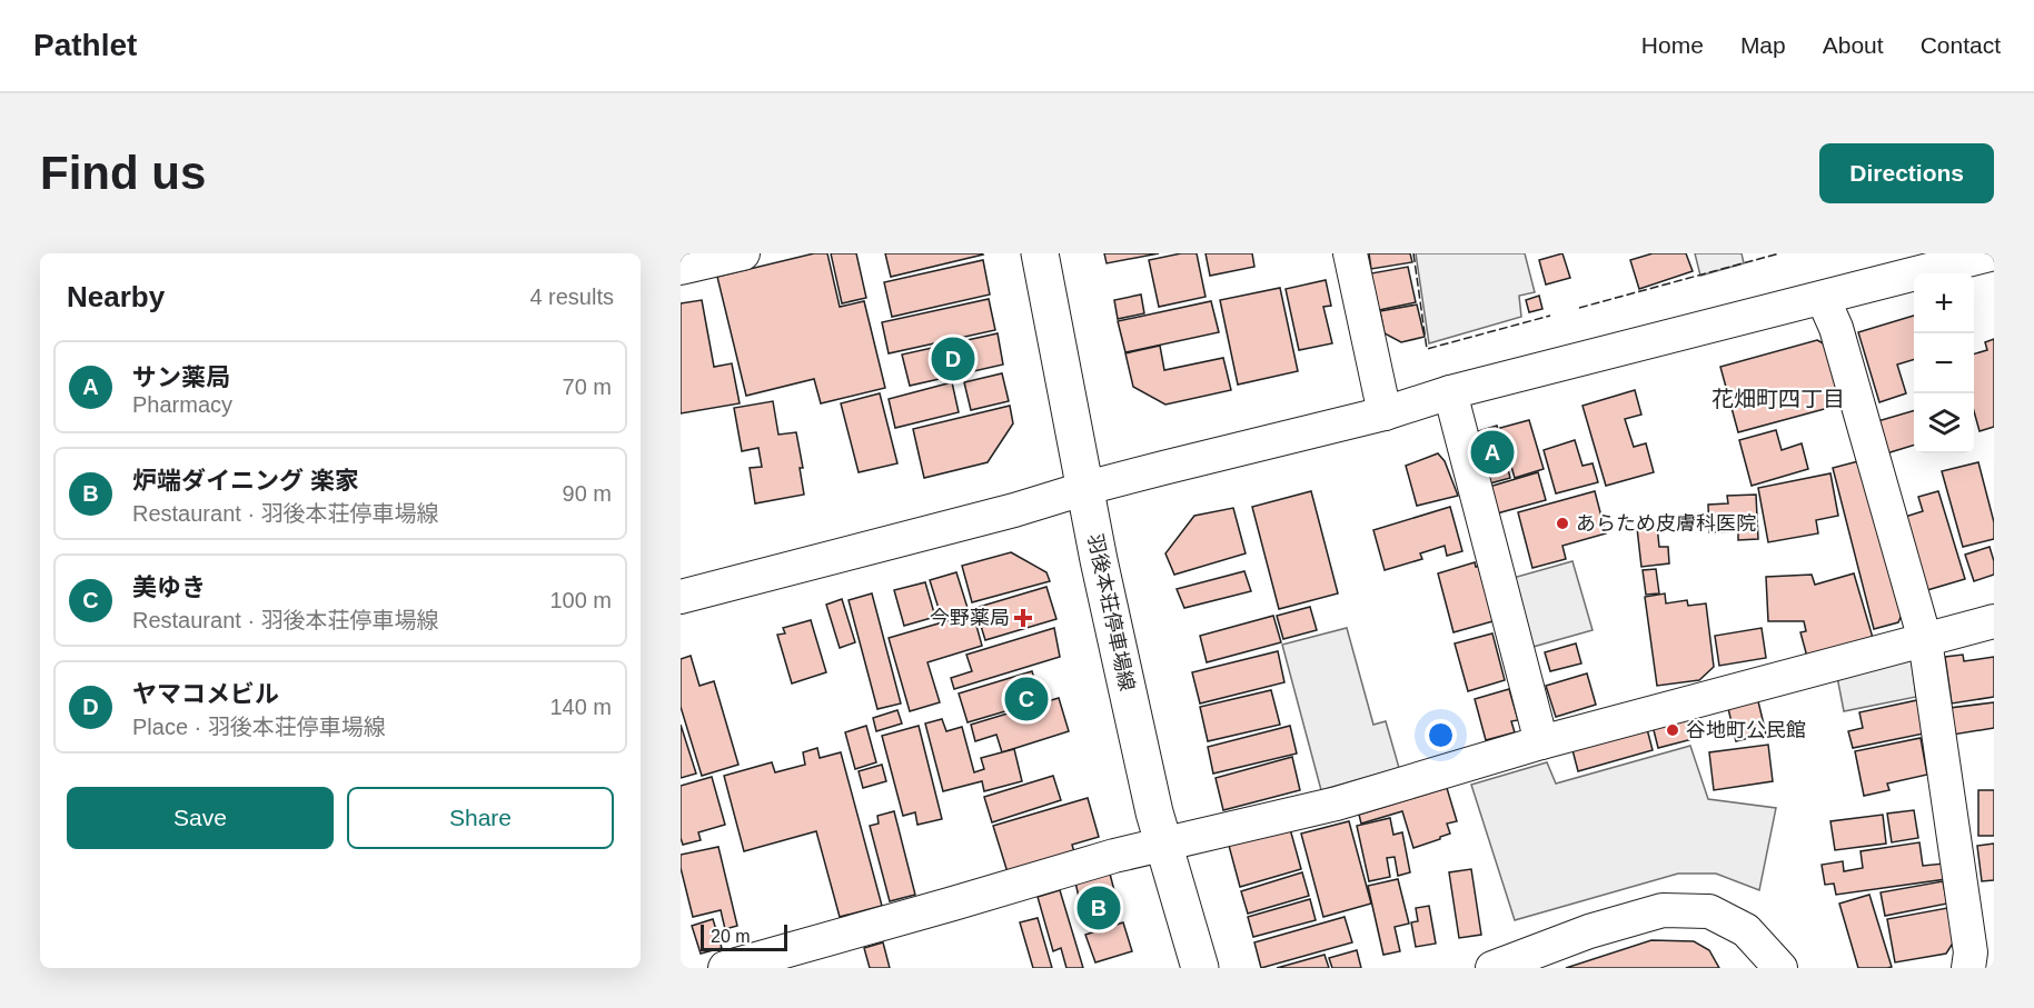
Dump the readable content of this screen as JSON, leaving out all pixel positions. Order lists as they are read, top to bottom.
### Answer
{
  "streets": {
    "main road": ["羽後本荘停車場線"]
  },
  "districts": ["花畑町四丁目"],
  "places": {
    "other": ["あらため皮膚科医院", "谷地町公民館"],
    "health": ["今野薬局"]
  },
  "scale_bar": "20 m",
  "page": {
    "header": "Pathlet",
    "nav": [
      "Home",
      "Map",
      "About",
      "Contact"
    ],
    "buttons": [
      "Directions",
      ["Save", "Share"]
    ],
    "title": "Find us",
    "heading": ["Nearby", "4 results"],
    "map_buttons": ["+", "−"],
    "pins": [
      "D",
      "A",
      "C",
      "B"
    ],
    "list": [
      {
        "mark": "A",
        "name": "サン薬局",
        "note": "Pharmacy",
        "value": "70 m"
      },
      {
        "mark": "B",
        "name": "炉端ダイニング 楽家",
        "note": "Restaurant · 羽後本荘停車場線",
        "value": "90 m"
      },
      {
        "mark": "C",
        "name": "美ゆき",
        "note": "Restaurant · 羽後本荘停車場線",
        "value": "100 m"
      },
      {
        "mark": "D",
        "name": "ヤマコメビル",
        "note": "Place · 羽後本荘停車場線",
        "value": "140 m"
      }
    ],
    "scale": "20 m"
  }
}
